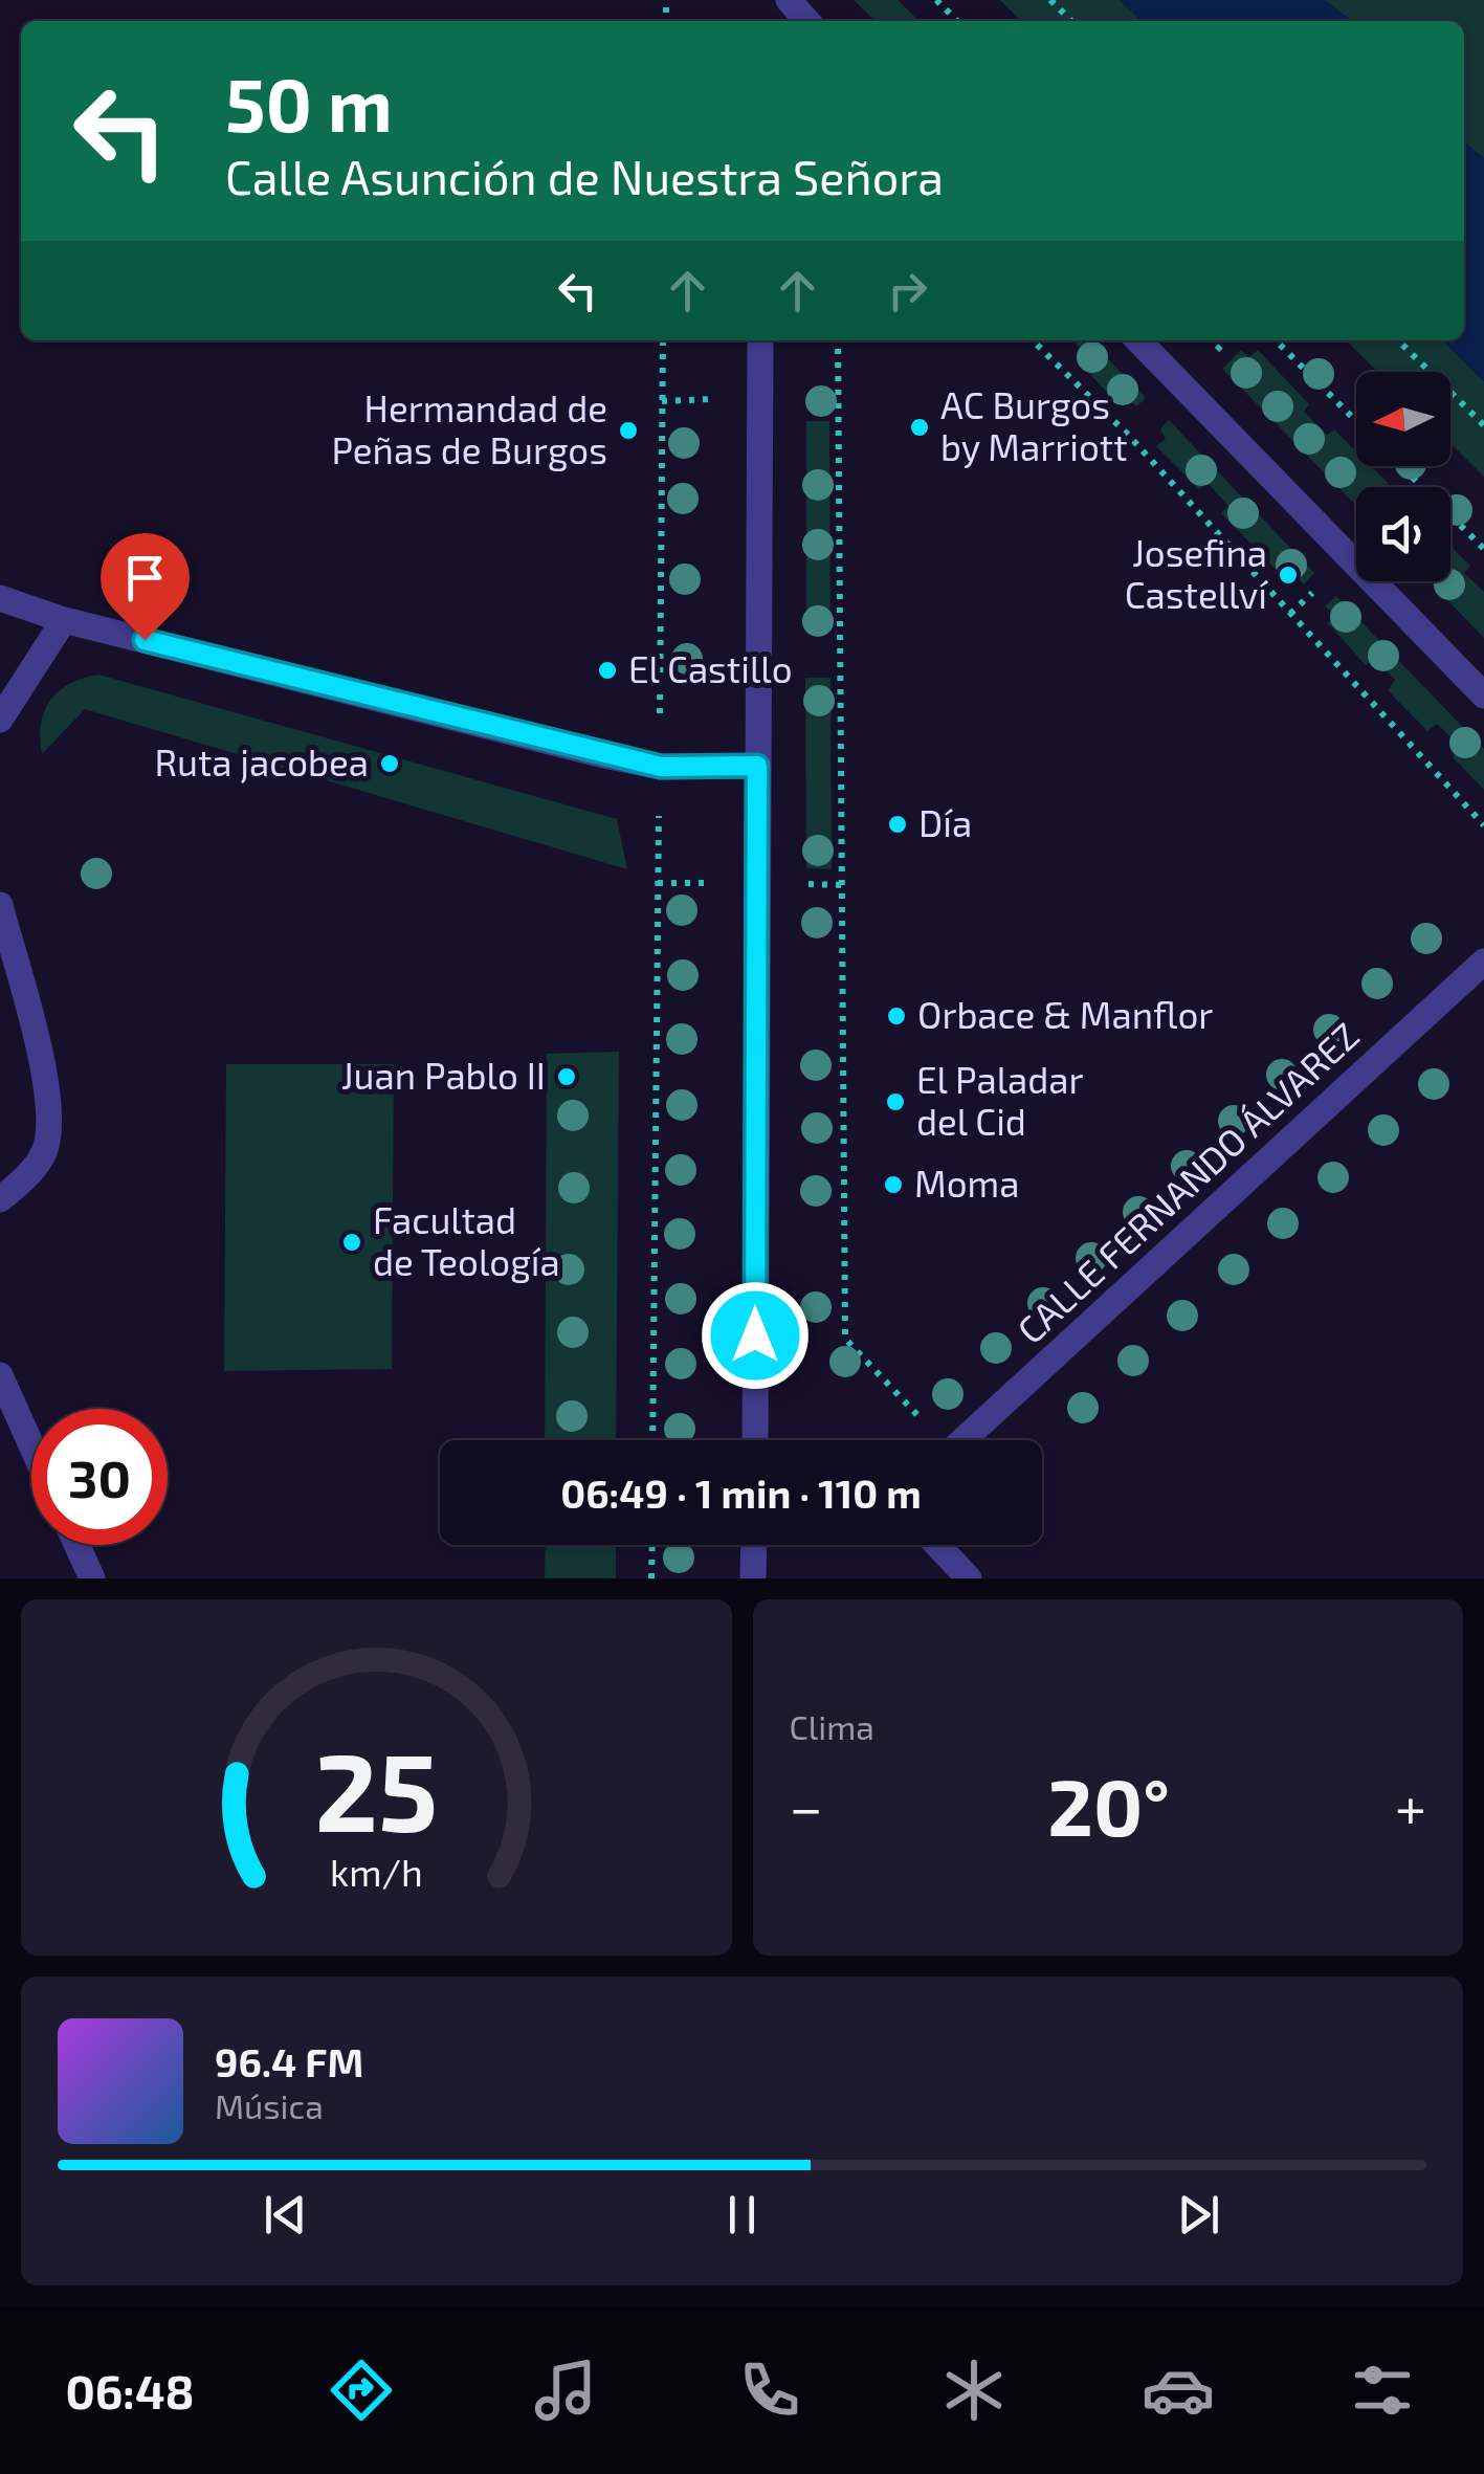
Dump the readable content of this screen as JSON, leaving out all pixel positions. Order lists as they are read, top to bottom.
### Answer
{
  "streets": {
    "street": ["CALLE FERNANDO ÁLVAREZ"]
  },
  "places": [
    "AC Burgos by Marriott",
    "Hermandad de Peñas de Burgos",
    "Josefina Castellví",
    "El Castillo",
    "Ruta jacobea",
    "Día",
    "Orbace & Manflor",
    "Juan Pablo II",
    "El Paladar del Cid",
    "Moma",
    "Facultad de Teología"
  ],
  "north": "left",
  "page": {
    "turn": ["50 m", "Calle Asunción de Nuestra Señora"],
    "limit": "30",
    "trip": "06:49 · 1 min · 110 m",
    "tile": "Clima",
    "heat": ["−", "20°", "+"],
    "song": ["96.4 FM", "Música"],
    "tabs": "06:48",
    "gauge": ["25", "km/h"]
  }
}
